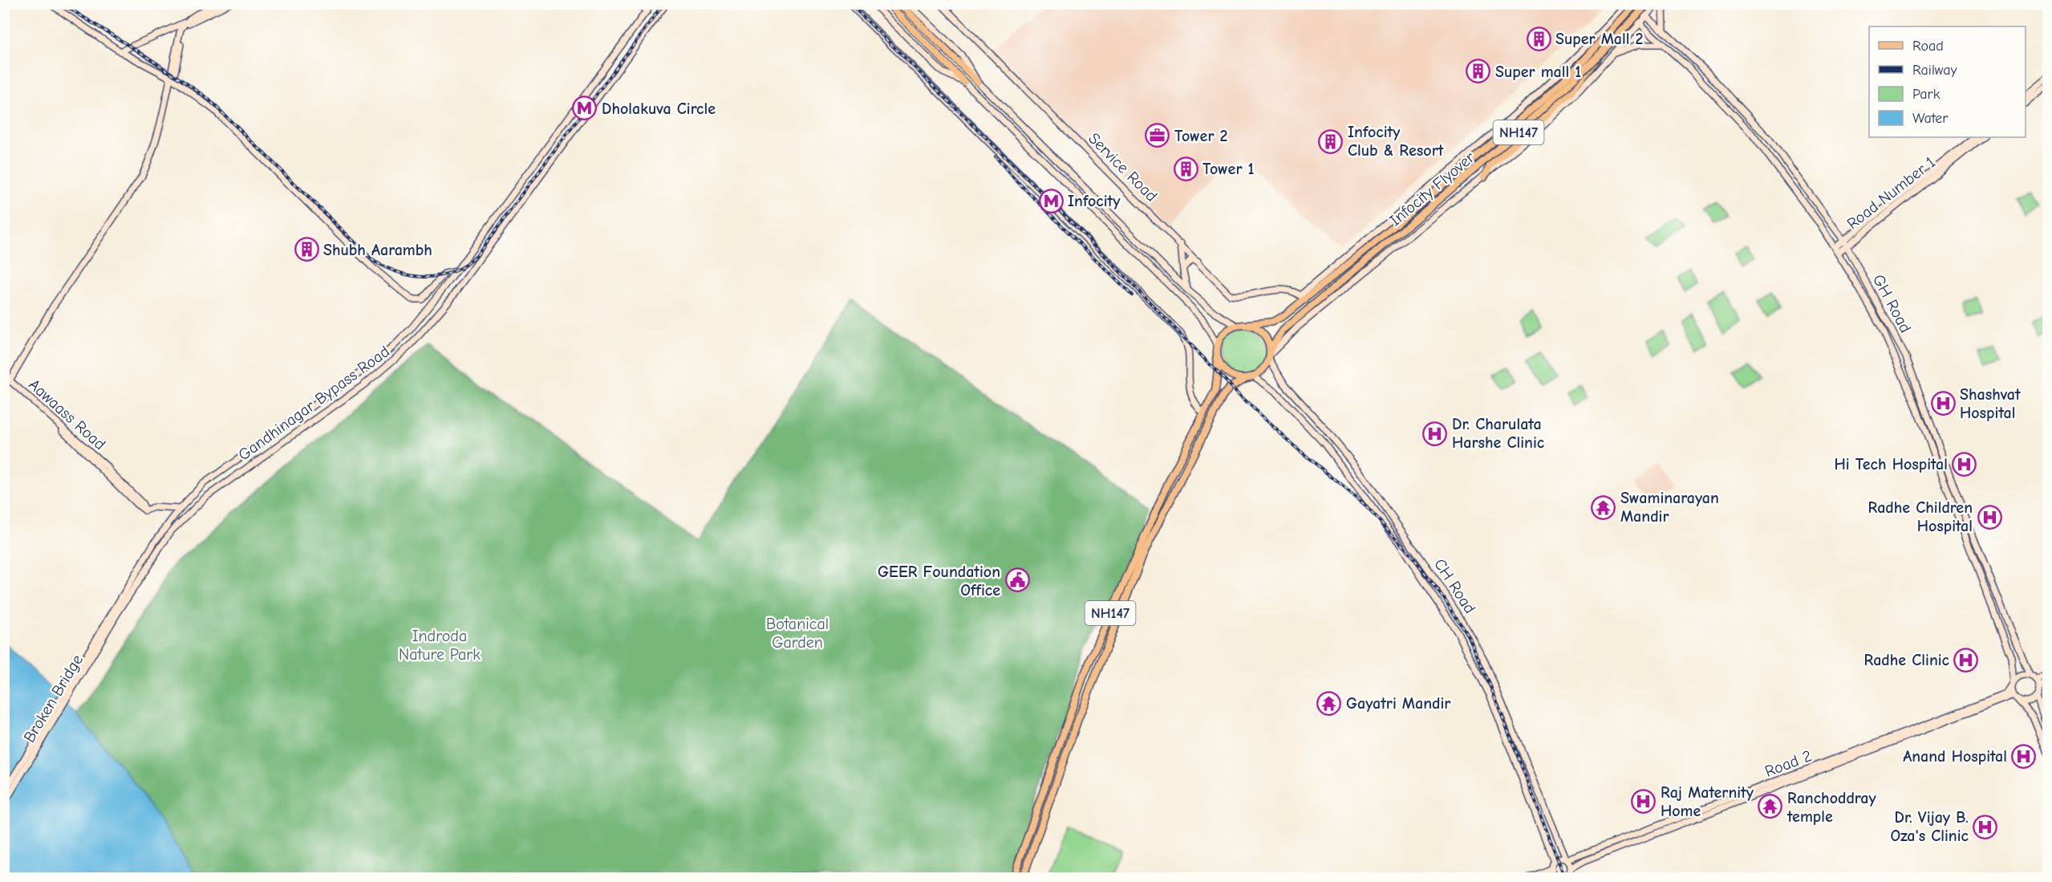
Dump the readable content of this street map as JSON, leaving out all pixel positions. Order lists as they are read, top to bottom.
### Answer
{
  "streets": {
    "highway": ["NH147", "Infocity Flyover"],
    "street": [
      "Service Road",
      "Road Number 1",
      "GH Road",
      "Gandhinagar Bypass Road",
      "Aawaass Road",
      "CH Road",
      "Broken Bridge",
      "Road 2"
    ]
  },
  "crossings": [
    ["NH147", "Service Road"],
    ["NH147", "Infocity Flyover"],
    ["NH147", "CH Road"],
    ["Service Road", "Infocity Flyover"],
    ["Infocity Flyover", "GH Road"],
    ["Infocity Flyover", "CH Road"],
    ["Road Number 1", "GH Road"],
    ["GH Road", "Road 2"],
    ["Gandhinagar Bypass Road", "Aawaass Road"],
    ["Gandhinagar Bypass Road", "Broken Bridge"],
    ["CH Road", "Road 2"]
  ],
  "parks": ["Botanical Garden", "Indroda Nature Park"],
  "places": {
    "building": [
      "Super Mall 2",
      "Super mall 1",
      "Infocity Club & Resort",
      "Tower 1",
      "Shubh Aarambh"
    ],
    "metro station": ["Dholakuva Circle", "Infocity"],
    "office": ["Tower 2"],
    "hospital": [
      "Shashvat Hospital",
      "Dr. Charulata Harshe Clinic",
      "Hi Tech Hospital",
      "Radhe Children Hospital",
      "Radhe Clinic",
      "Anand Hospital",
      "Raj Maternity Home",
      "Dr. Vijay B. Oza's Clinic"
    ],
    "temple": ["Swaminarayan Mandir", "Gayatri Mandir", "Ranchoddray temple"],
    "public building": ["GEER Foundation Office"]
  },
  "legend": [
    "Road",
    "Railway",
    "Park",
    "Water"
  ]
}
